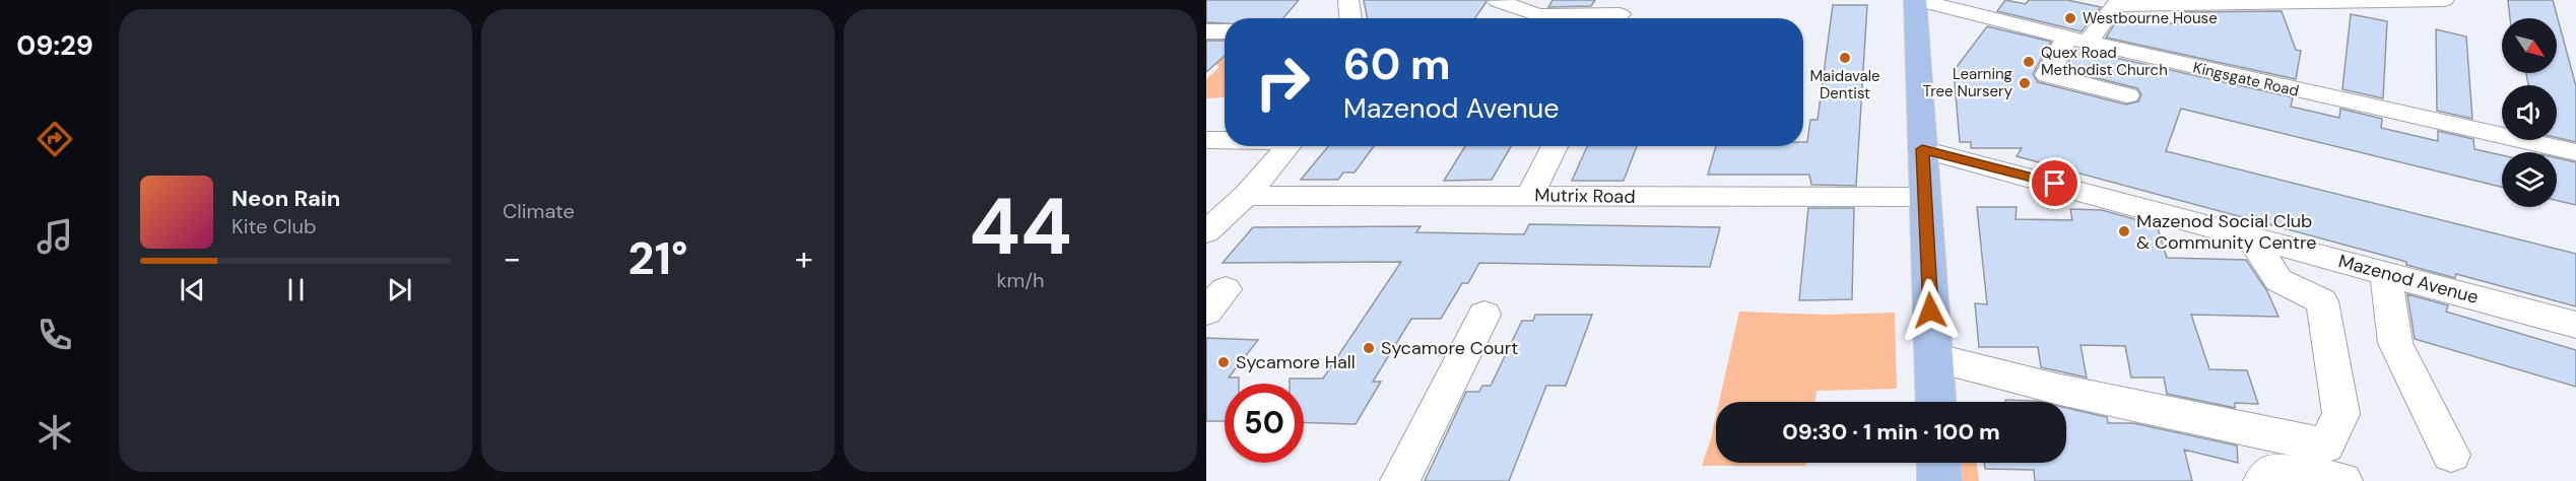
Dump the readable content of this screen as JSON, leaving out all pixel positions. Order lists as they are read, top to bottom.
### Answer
{
  "streets": {
    "street": ["Kingsgate Road", "Mutrix Road", "Mazenod Avenue"]
  },
  "places": [
    "Westbourne House",
    "Maidavale Dentist",
    "Quex Road Methodist Church",
    "Learning Tree Nursery",
    "Mazenod Social Club & Community Centre",
    "Sycamore Court",
    "Sycamore Hall"
  ],
  "north": "bottom right",
  "page": {
    "tabs": "09:29",
    "tile": [
      "Climate",
      ["44", "km/h"]
    ],
    "turn": ["60 m", "Mazenod Avenue"],
    "song": ["Neon Rain", "Kite Club"],
    "heat": ["−", "21°", "+"],
    "limit": "50",
    "trip": "09:30 · 1 min · 100 m"
  }
}
